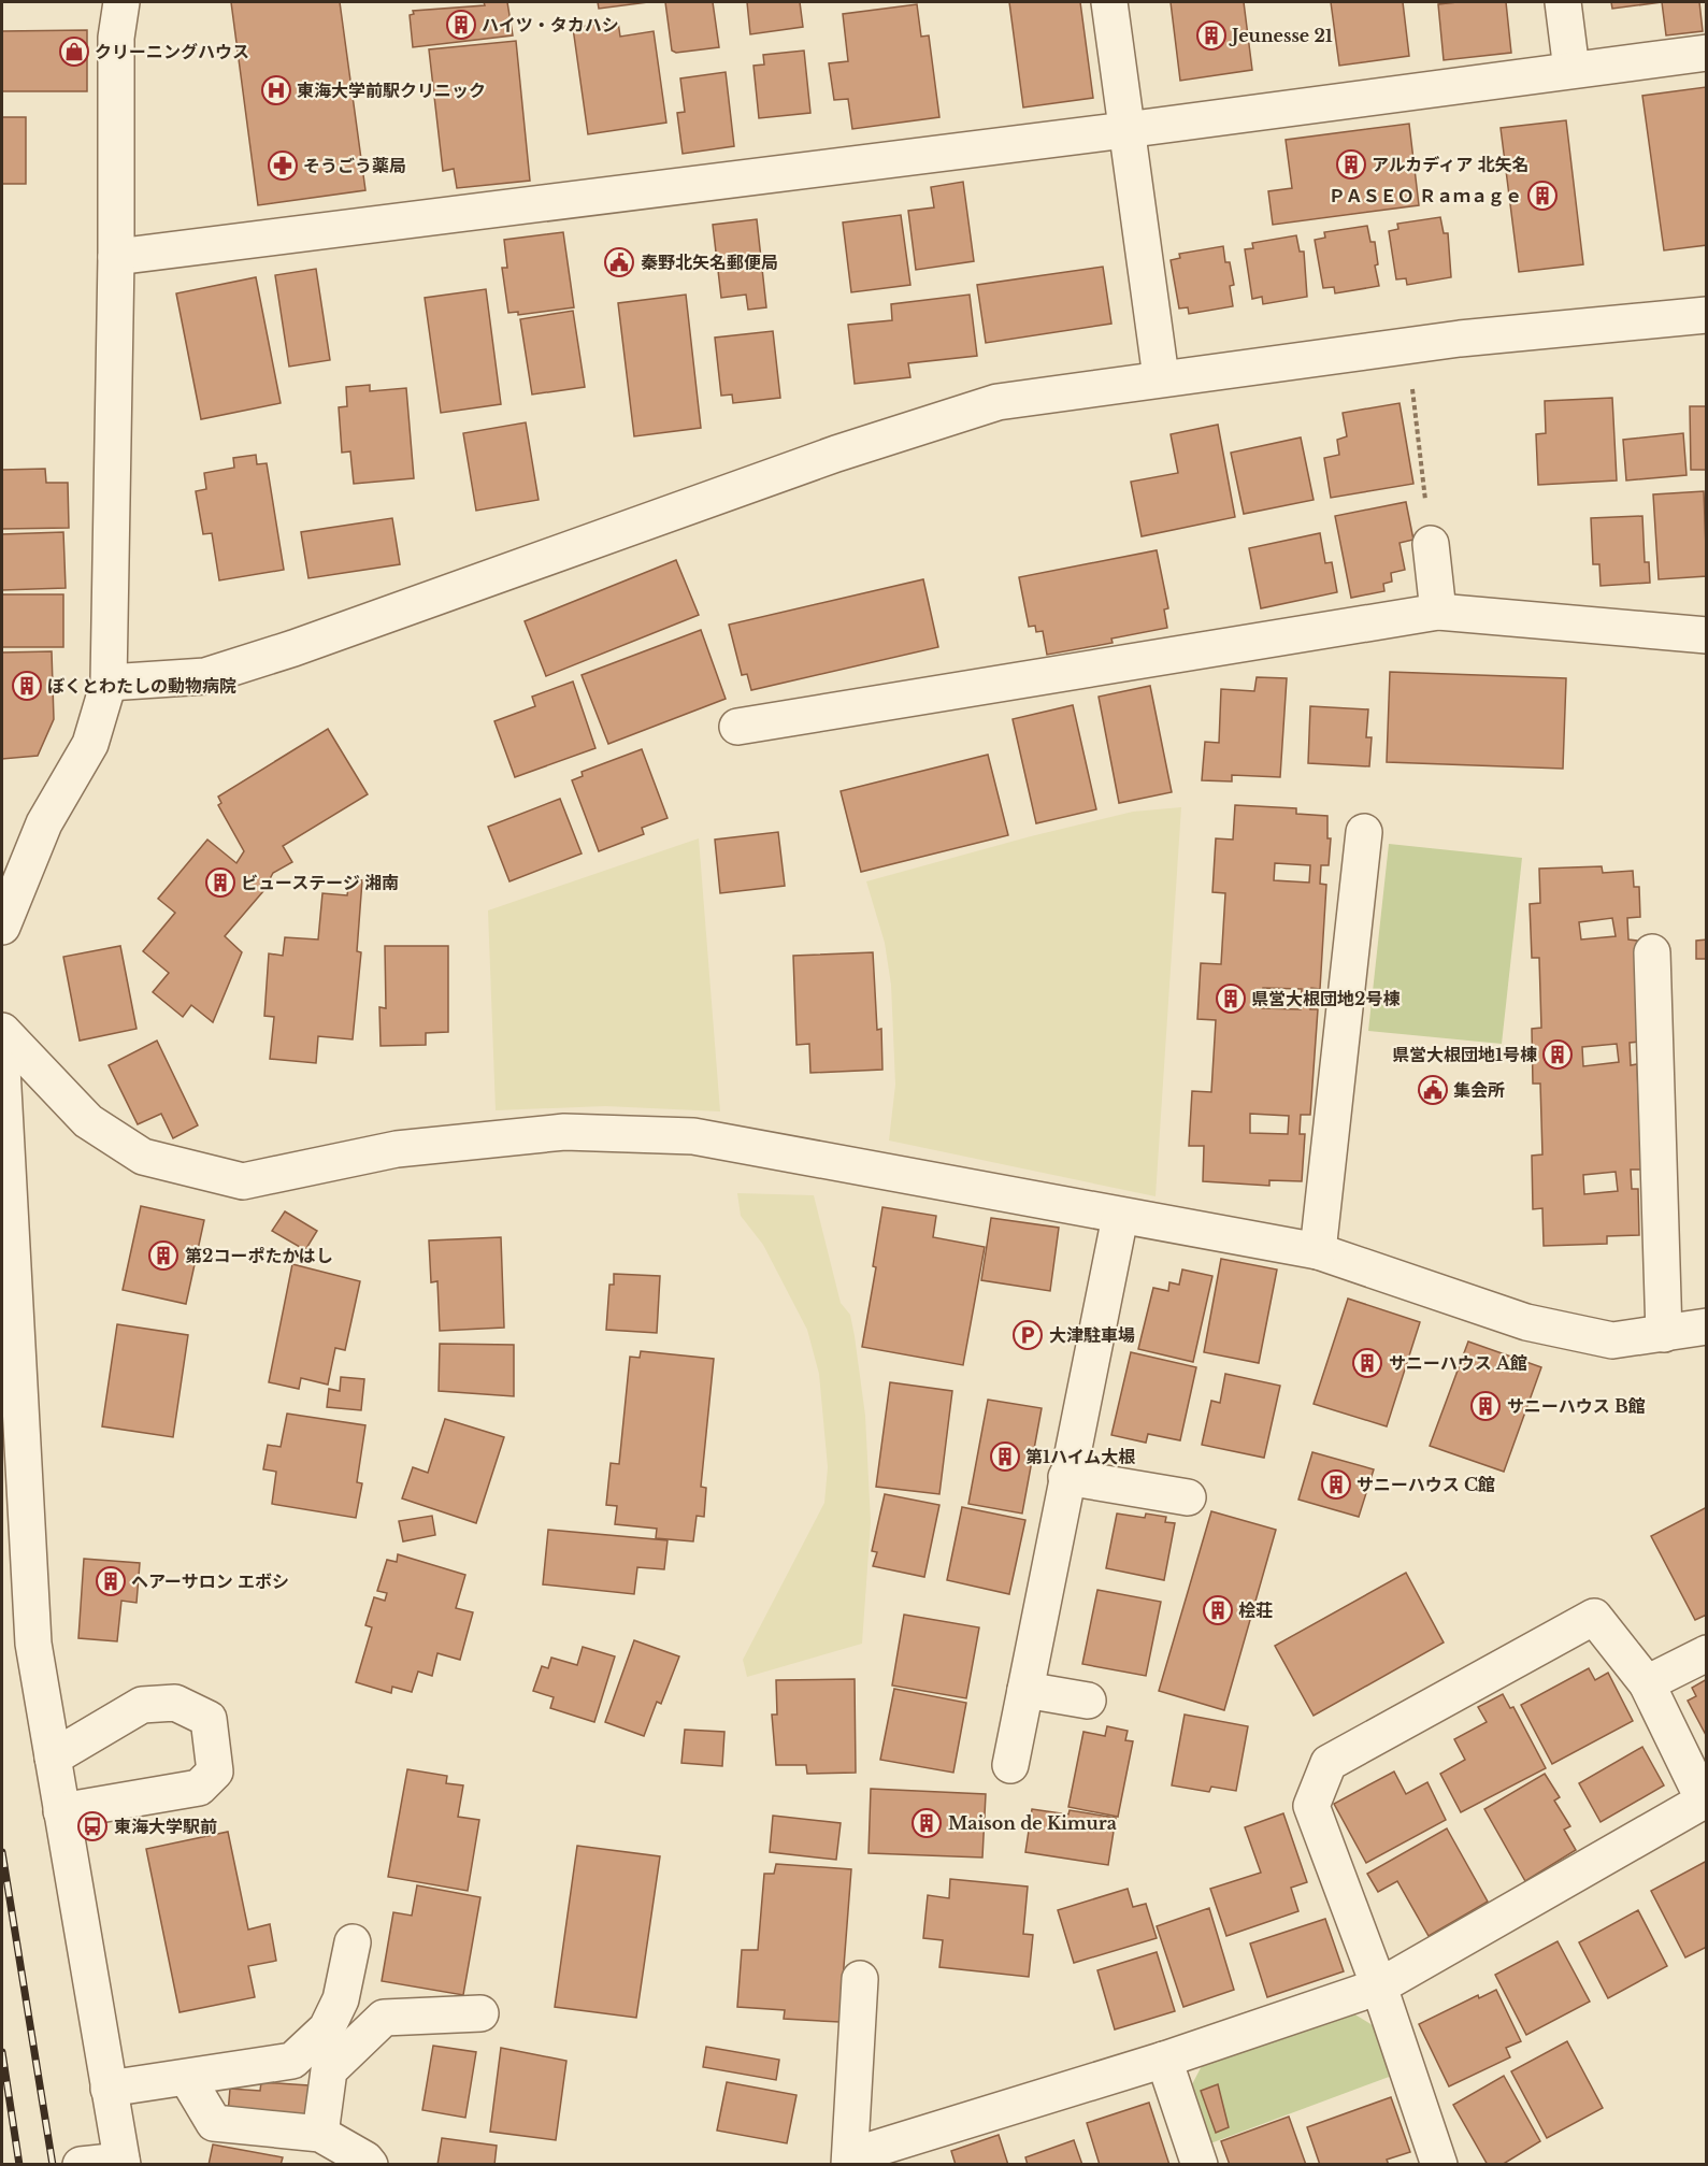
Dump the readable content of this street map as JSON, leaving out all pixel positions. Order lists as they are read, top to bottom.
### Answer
{
  "places": {
    "building": [
      "ハイツ・タカハシ",
      "Jeunesse 21",
      "アルカディア 北矢名",
      "ＰＡＳＥＯ Ｒａｍａｇｅ",
      "ぼくとわたしの動物病院",
      "ビューステージ 湘南",
      "県営大根団地2号棟",
      "県営大根団地1号棟",
      "第2コーポたかはし",
      "サニーハウス A館",
      "サニーハウス B館",
      "第1ハイム大根",
      "サニーハウス C館",
      "ヘアーサロン エボシ",
      "桧荘",
      "Maison de Kimura"
    ],
    "shop": ["クリーニングハウス"],
    "hospital": ["東海大学前駅クリニック"],
    "pharmacy": ["そうごう薬局"],
    "public building": ["秦野北矢名郵便局", "集会所"],
    "parking": ["大津駐車場"],
    "bus stop": ["東海大学駅前"]
  }
}
